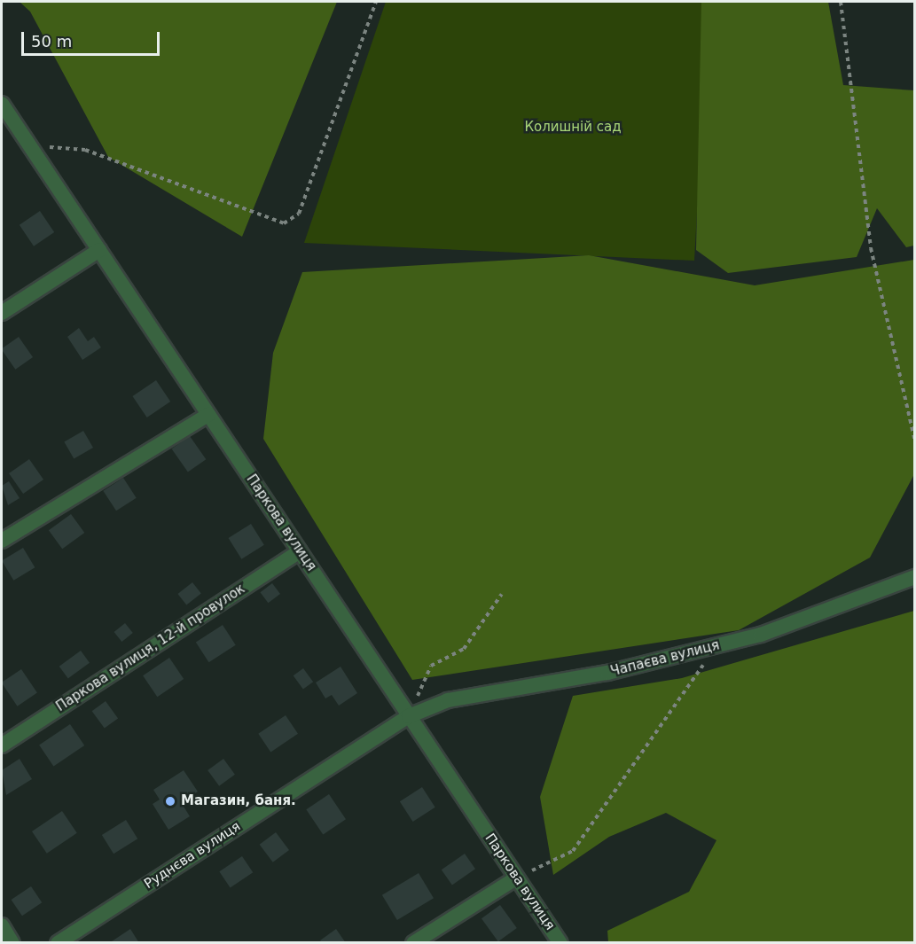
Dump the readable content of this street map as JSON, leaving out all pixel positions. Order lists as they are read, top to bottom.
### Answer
{
  "streets": {
    "street": [
      "Паркова вулиця",
      "Паркова вулиця, 12-й провулок",
      "Чапаєва вулиця",
      "Руднєва вулиця"
    ]
  },
  "crossings": [
    ["Паркова вулиця", "Паркова вулиця, 12-й провулок"],
    ["Паркова вулиця", "Чапаєва вулиця"],
    ["Паркова вулиця", "Руднєва вулиця"],
    ["Чапаєва вулиця", "Руднєва вулиця"]
  ],
  "parks": ["Колишній сад"],
  "places": ["Магазин, баня."],
  "scale_bar": "50 m"
}
